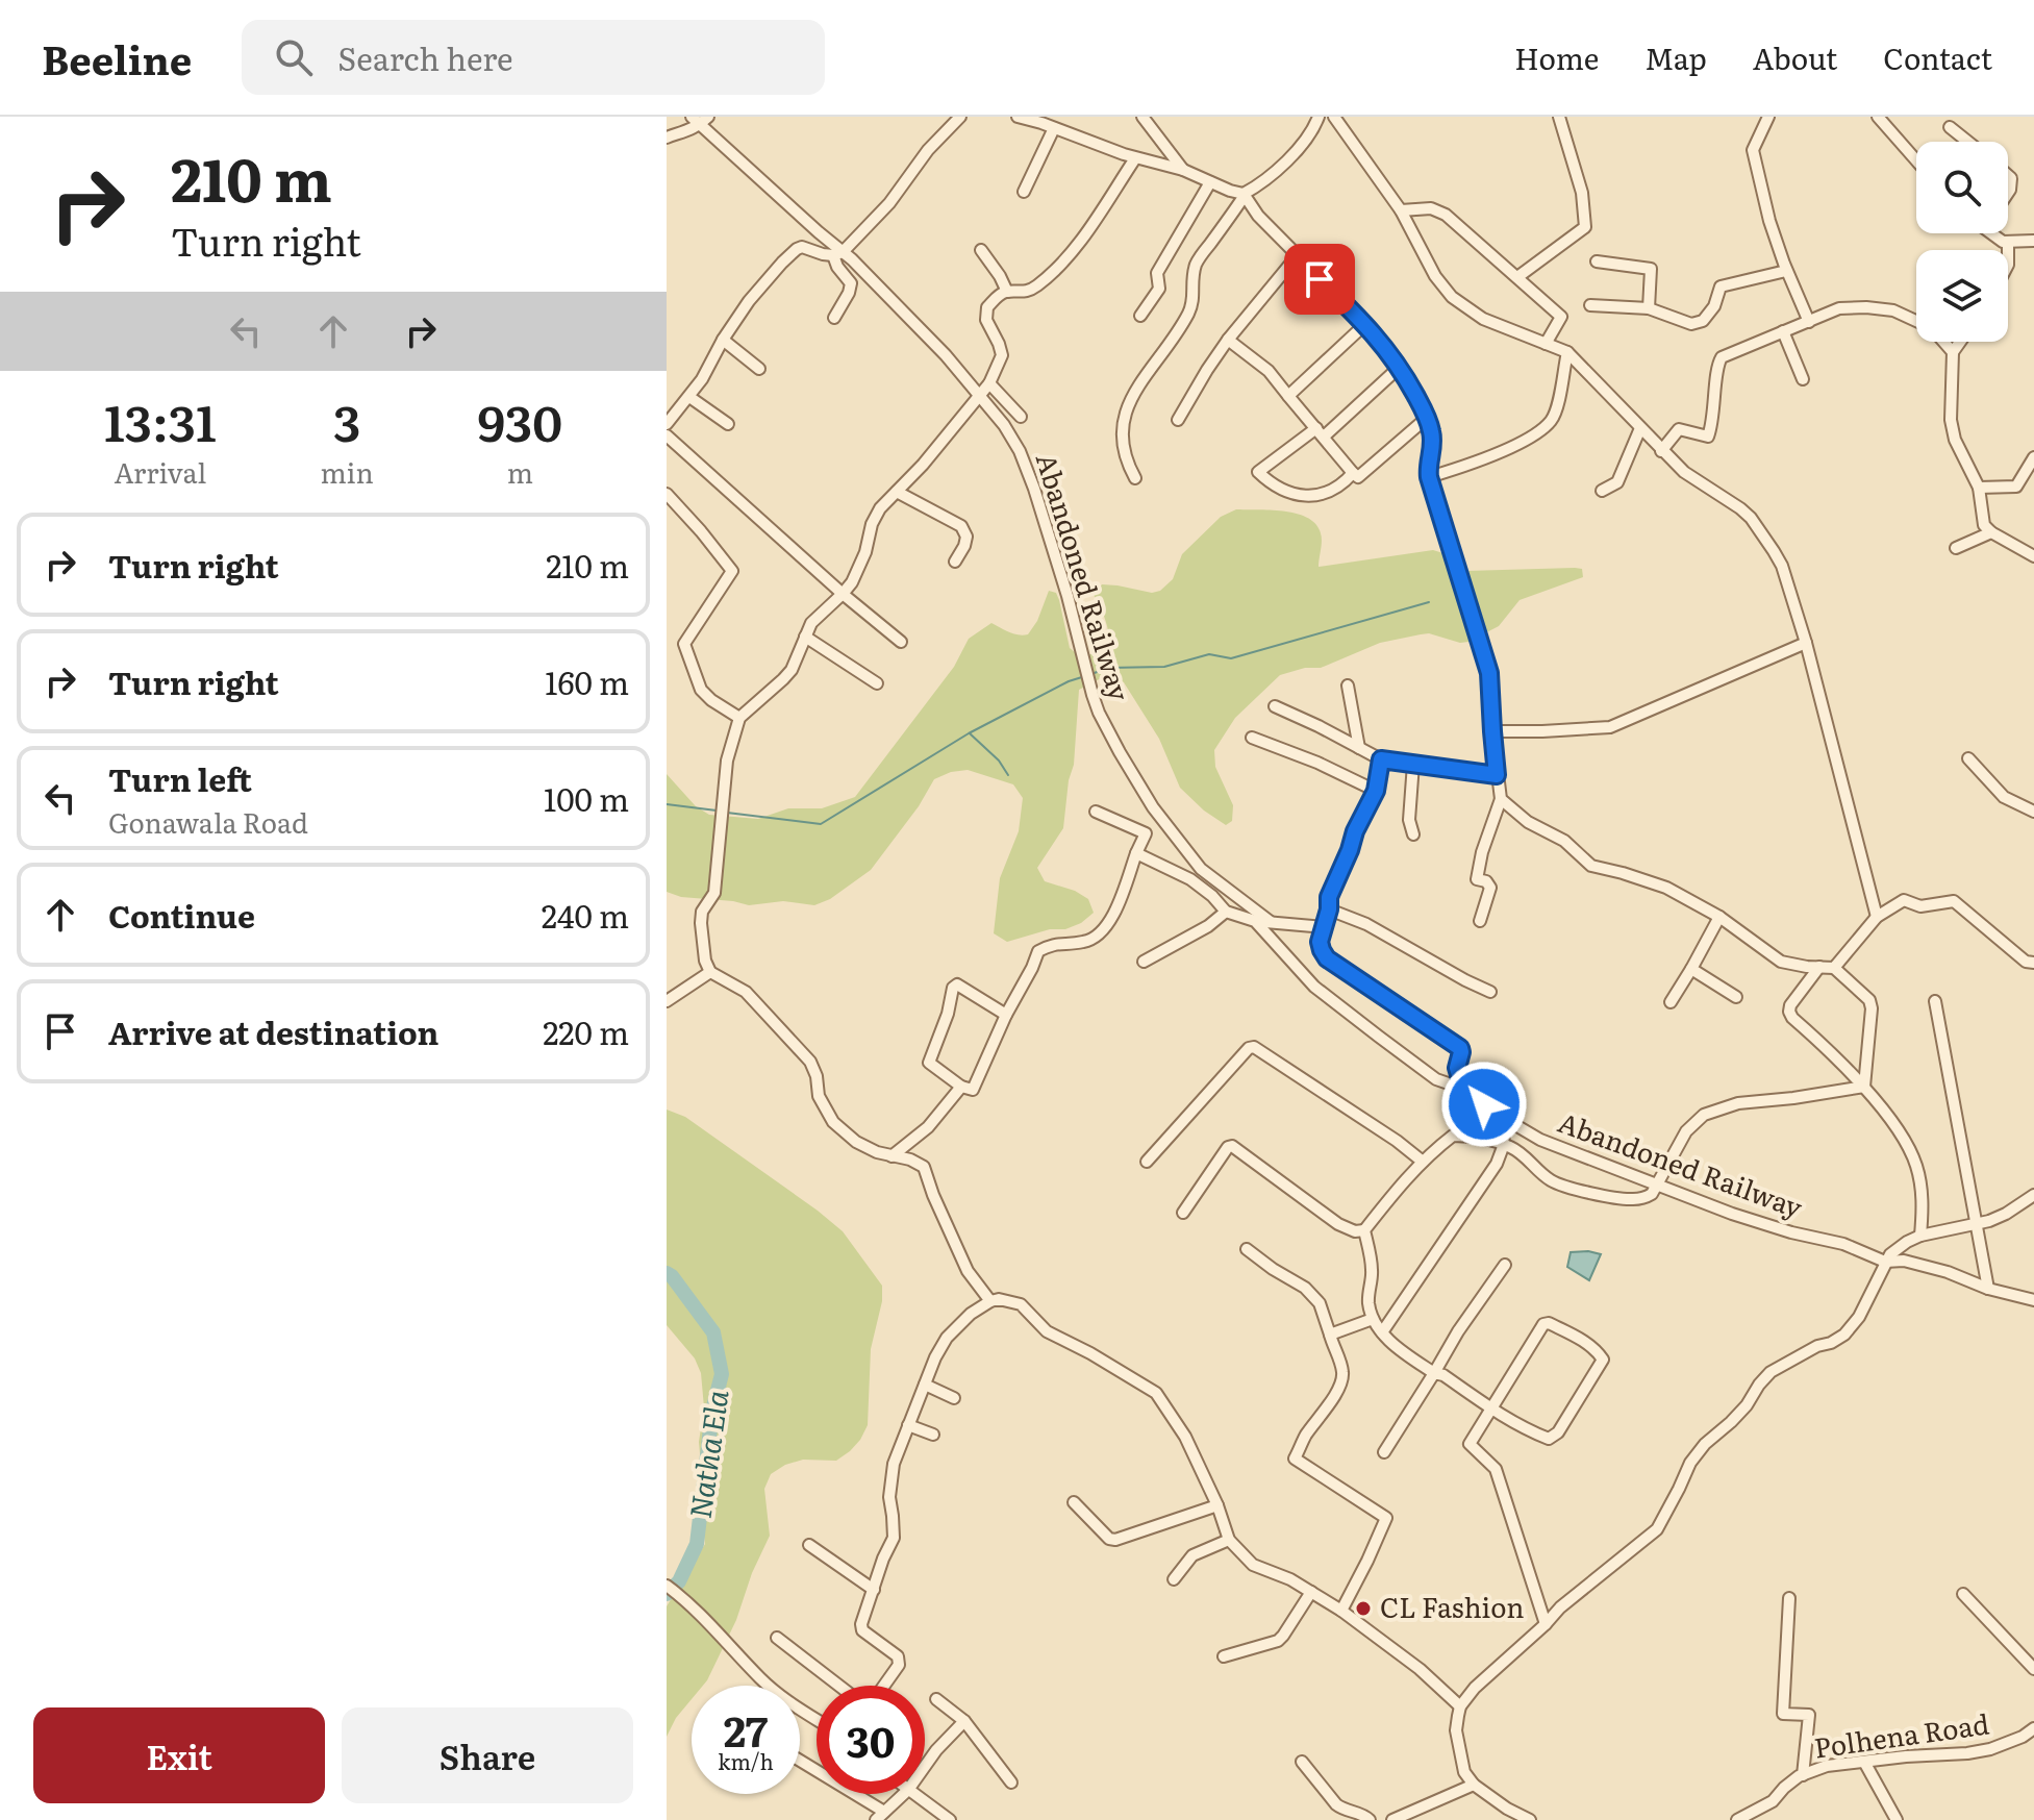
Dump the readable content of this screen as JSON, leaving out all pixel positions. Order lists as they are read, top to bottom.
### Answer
{
  "streets": {
    "street": ["Abandoned Railway", "Polhena Road"]
  },
  "water": ["Natha Ela"],
  "places": ["CL Fashion"],
  "page": {
    "header": "Beeline",
    "search": "Search here",
    "nav": [
      "Home",
      "Map",
      "About",
      "Contact"
    ],
    "turn": ["210 m", "Turn right"],
    "eta": [
      "13:31",
      "Arrival",
      "3",
      "min",
      "930",
      "m"
    ],
    "list": [
      {
        "name": "Turn right",
        "value": "210 m"
      },
      {
        "name": "Turn right",
        "value": "160 m"
      },
      {
        "name": "Turn left",
        "note": "Gonawala Road",
        "value": "100 m"
      },
      {
        "name": "Continue",
        "value": "240 m"
      },
      {
        "name": "Arrive at destination",
        "value": "220 m"
      }
    ],
    "speed": "27 km/h",
    "limit": "30",
    "buttons": ["Exit", "Share"]
  }
}
